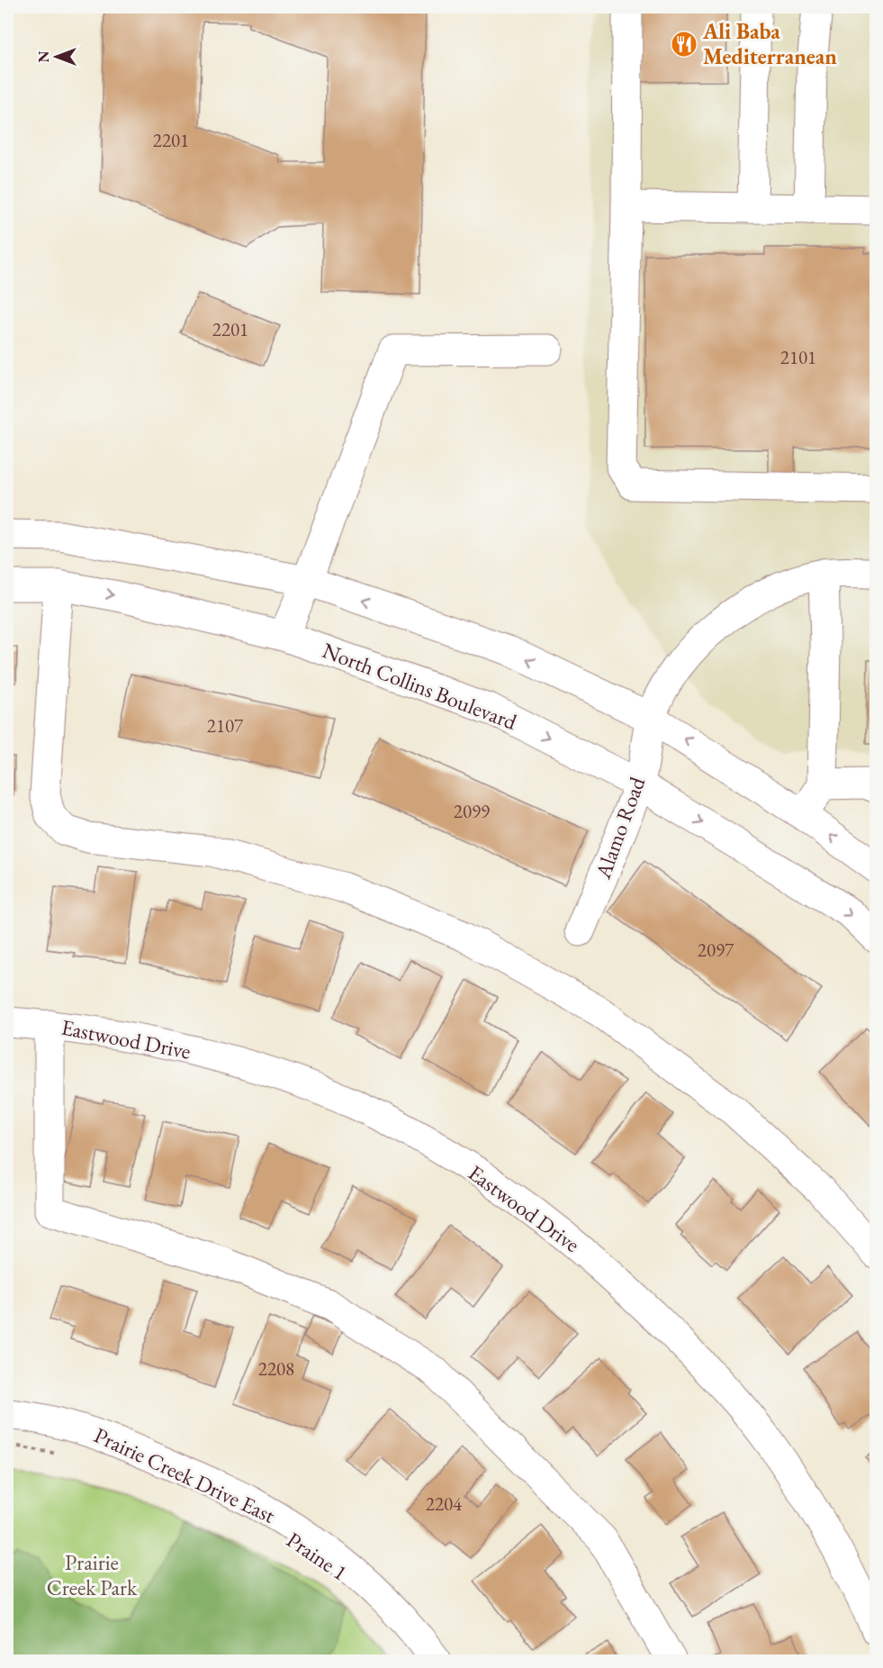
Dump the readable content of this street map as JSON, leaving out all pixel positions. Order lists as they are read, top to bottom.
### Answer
{
  "streets": {
    "street": [
      "North Collins Boulevard",
      "Alamo Road",
      "Eastwood Drive",
      "Prairie Creek Drive East"
    ]
  },
  "crossings": [
    ["North Collins Boulevard", "Alamo Road"]
  ],
  "parks": ["Prairie Creek Park"],
  "places": {
    "restaurant": ["Ali Baba Mediterranean"]
  },
  "house_numbers": [
    "2201",
    "2201",
    "2101",
    "2107",
    "2099",
    "2097",
    "2208",
    "2204"
  ],
  "north": "left"
}
